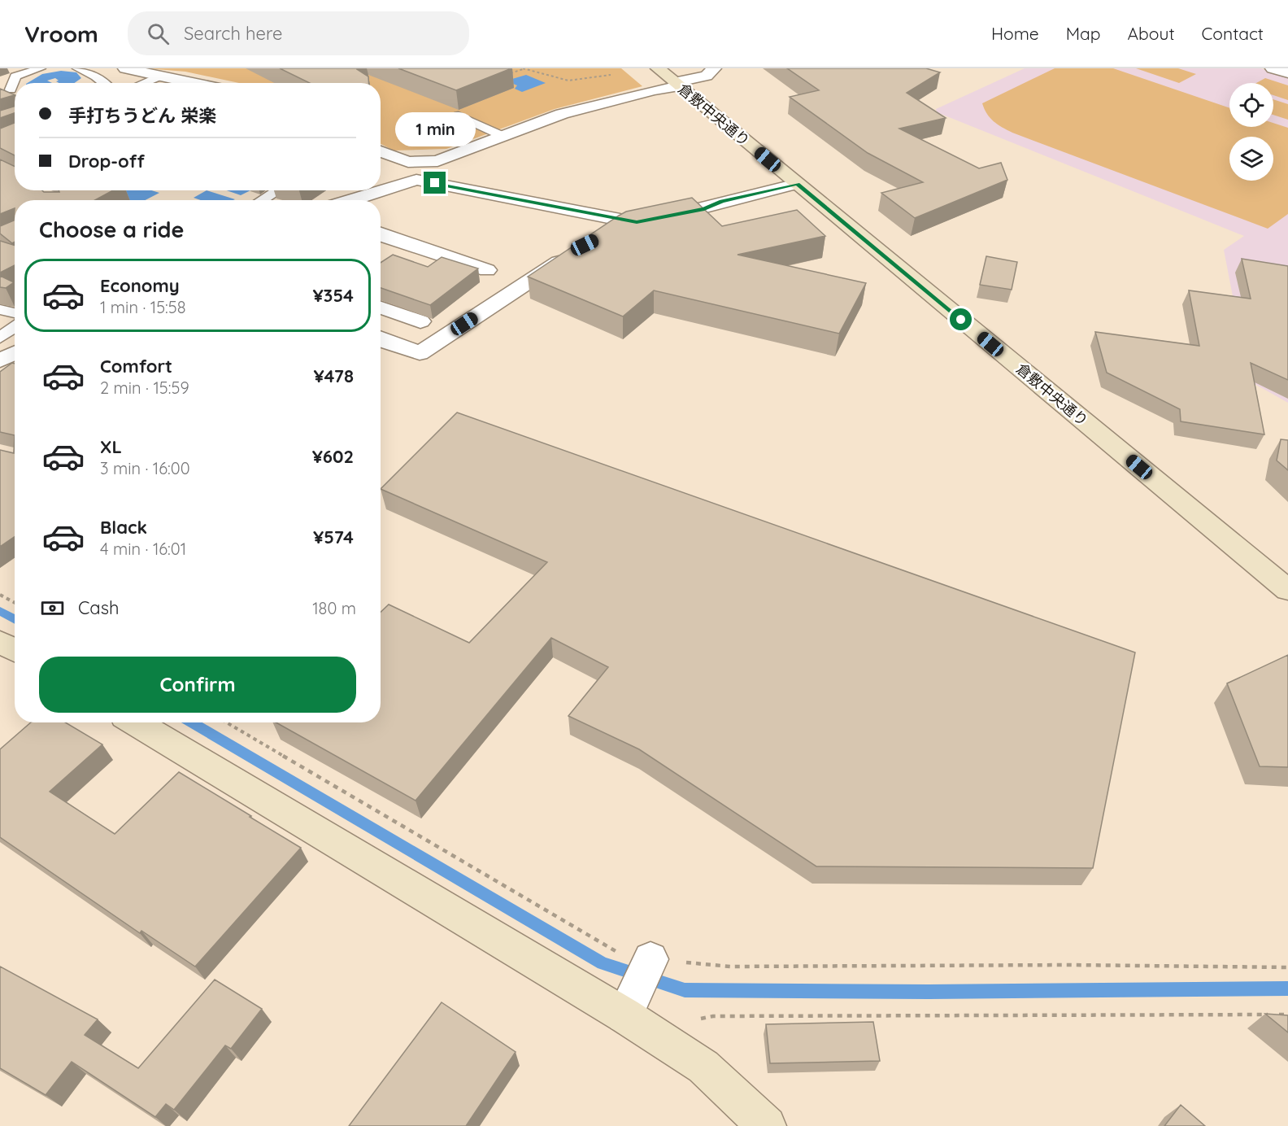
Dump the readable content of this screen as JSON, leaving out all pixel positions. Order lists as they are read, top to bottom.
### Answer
{
  "streets": {
    "street": ["倉敷中央通り"]
  },
  "page": {
    "header": "Vroom",
    "search": "Search here",
    "nav": [
      "Home",
      "Map",
      "About",
      "Contact"
    ],
    "banner": ["手打ちうどん 栄楽", "Drop-off"],
    "bubble": "1 min",
    "heading": "Choose a ride",
    "list": [
      {
        "name": "Economy",
        "note": "1 min · 15:58",
        "value": "¥354"
      },
      {
        "name": "Comfort",
        "note": "2 min · 15:59",
        "value": "¥478"
      },
      {
        "name": "XL",
        "note": "3 min · 16:00",
        "value": "¥602"
      },
      {
        "name": "Black",
        "note": "4 min · 16:01",
        "value": "¥574"
      }
    ],
    "pay": ["Cash", "180 m"],
    "buttons": "Confirm"
  }
}
